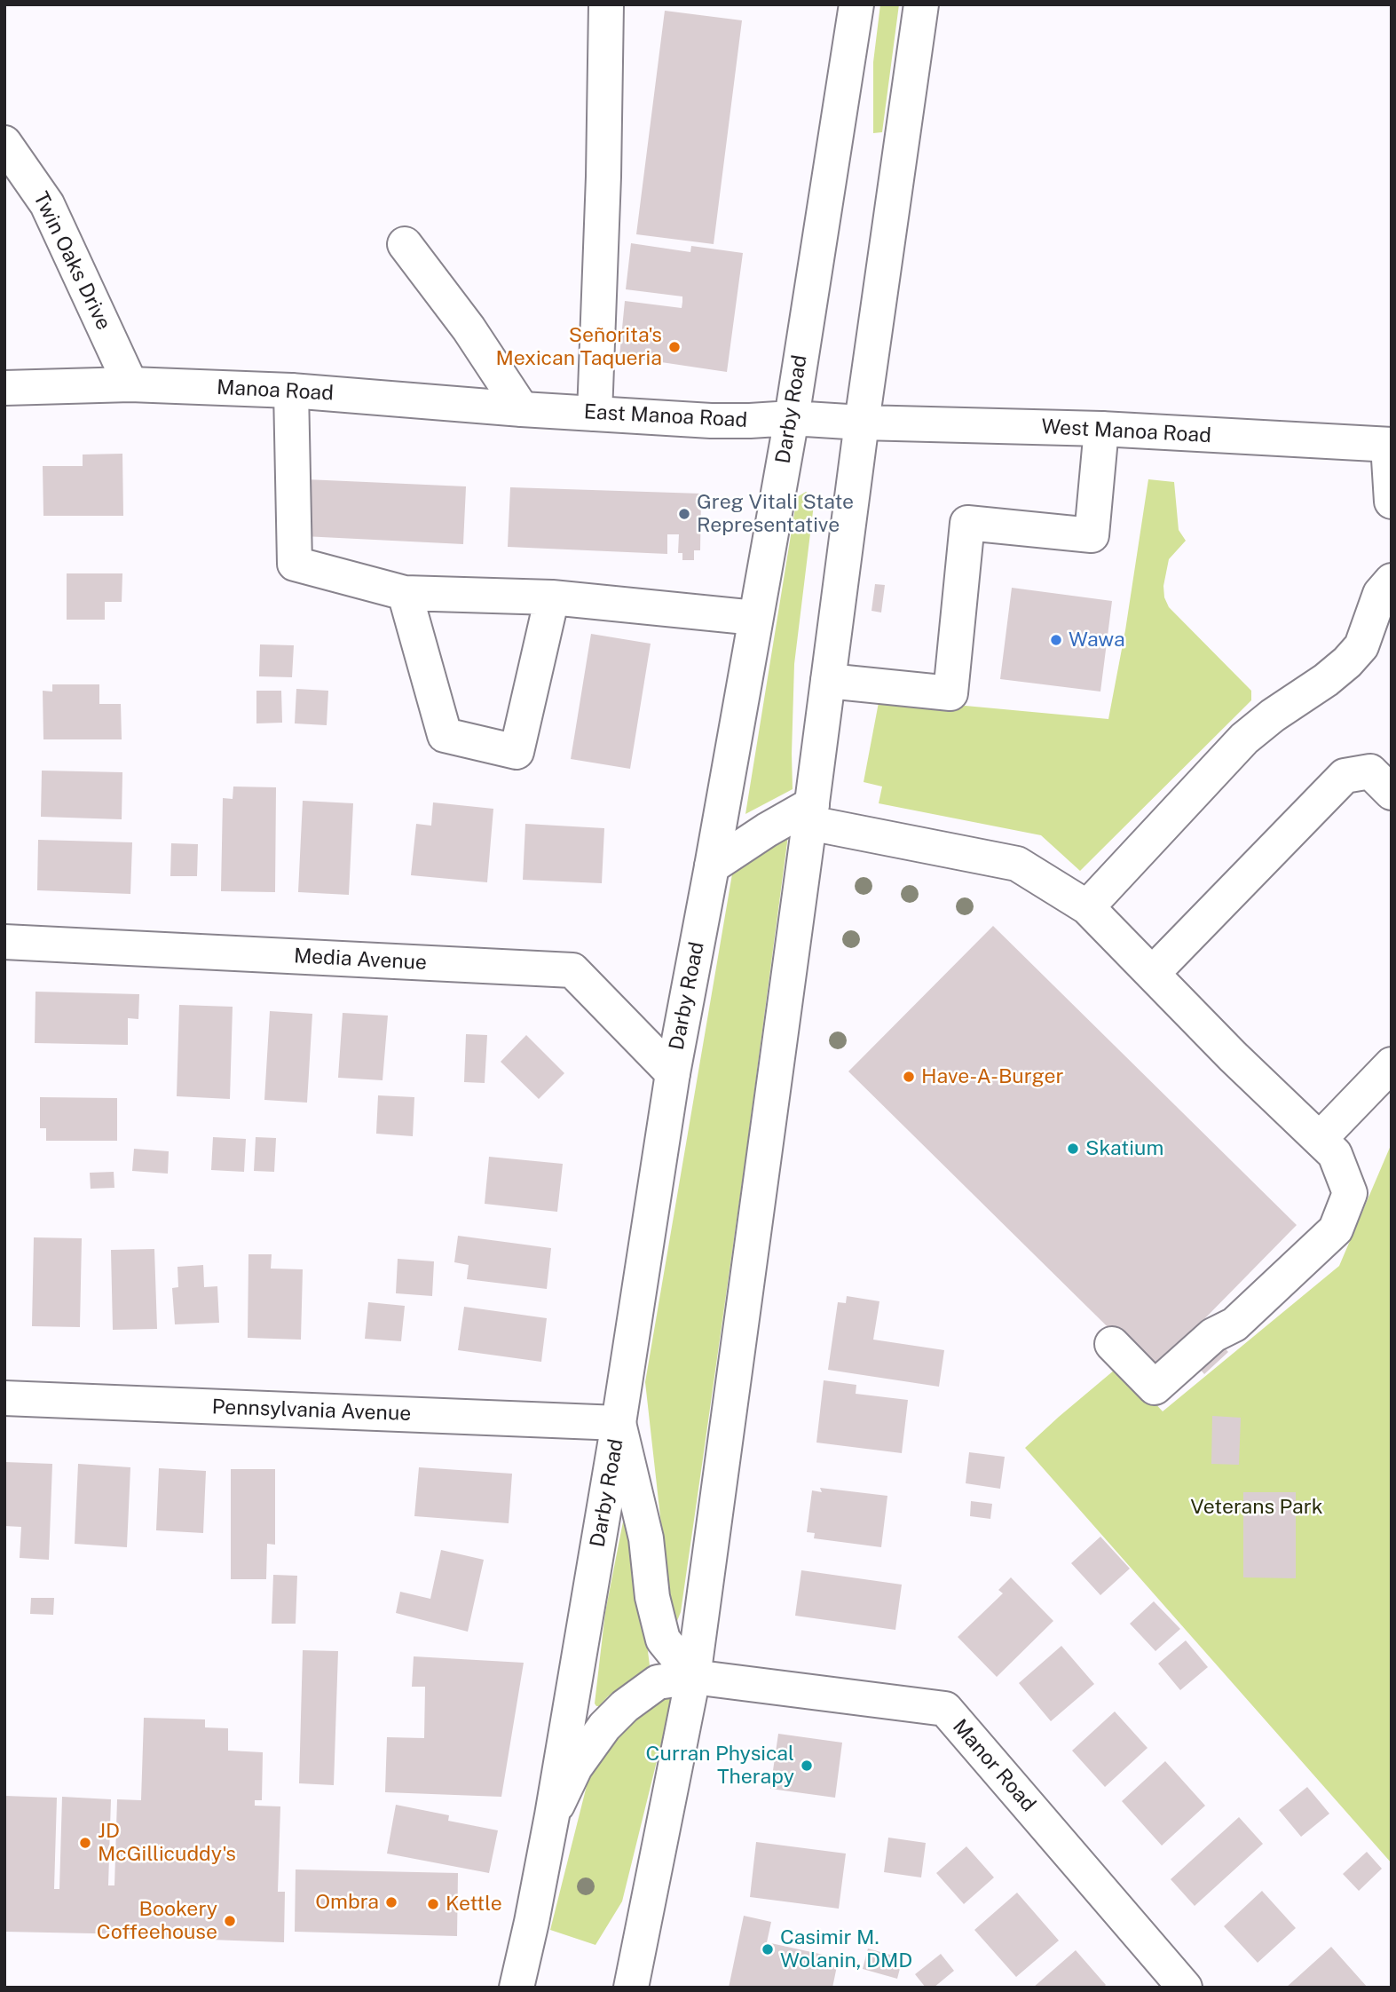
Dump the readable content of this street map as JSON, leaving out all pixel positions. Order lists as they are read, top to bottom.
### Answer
{
  "streets": {
    "main road": [
      "Twin Oaks Drive",
      "Manoa Road",
      "Darby Road",
      "East Manoa Road",
      "West Manoa Road",
      "Media Avenue",
      "Pennsylvania Avenue",
      "Manor Road"
    ]
  },
  "crossings": [
    ["Twin Oaks Drive", "Manoa Road"],
    ["Manoa Road", "East Manoa Road"],
    ["Darby Road", "East Manoa Road"],
    ["Darby Road", "Media Avenue"],
    ["Darby Road", "Pennsylvania Avenue"],
    ["Darby Road", "Manor Road"],
    ["East Manoa Road", "West Manoa Road"]
  ],
  "parks": ["Veterans Park"],
  "places": [
    "Señorita's Mexican Taqueria",
    "Greg Vitali State Representative",
    "Wawa",
    "Have-A-Burger",
    "Skatium",
    "Curran Physical Therapy",
    "JD McGillicuddy's",
    "Ombra",
    "Kettle",
    "Bookery Coffeehouse",
    "Casimir M. Wolanin, DMD"
  ]
}
